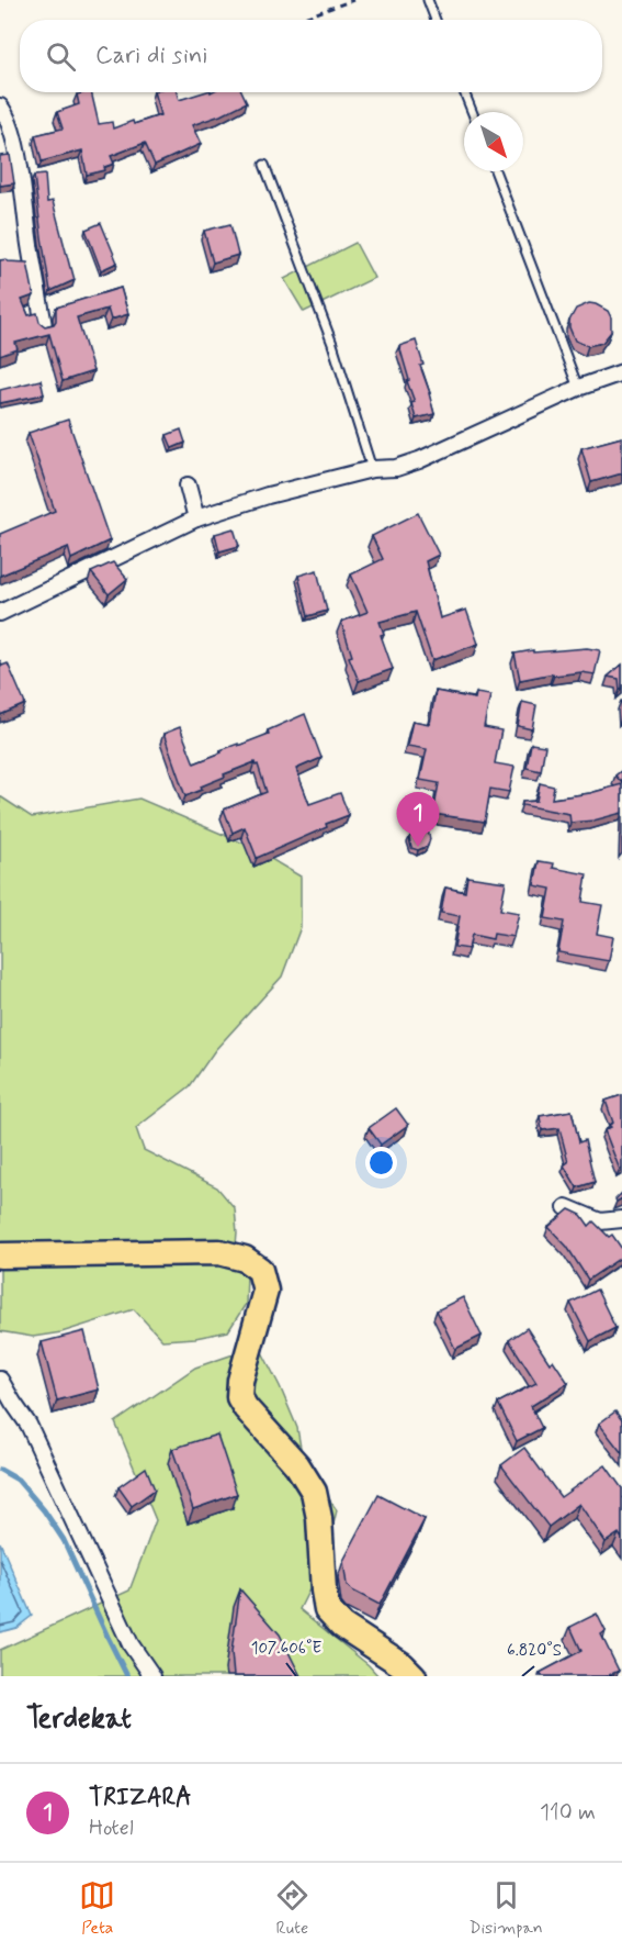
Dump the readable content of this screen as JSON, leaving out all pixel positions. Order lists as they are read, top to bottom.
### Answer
{
  "north": "bottom right",
  "page": {
    "search": "Cari di sini",
    "pins": "1",
    "heading": "Terdekat",
    "list": [
      {
        "mark": "1",
        "name": "TRIZARA",
        "note": "Hotel",
        "value": "110 m"
      }
    ],
    "nav": ["Peta", "Rute", "Disimpan"]
  },
  "coordinates": ["107.606°E", "6.820°S"]
}
